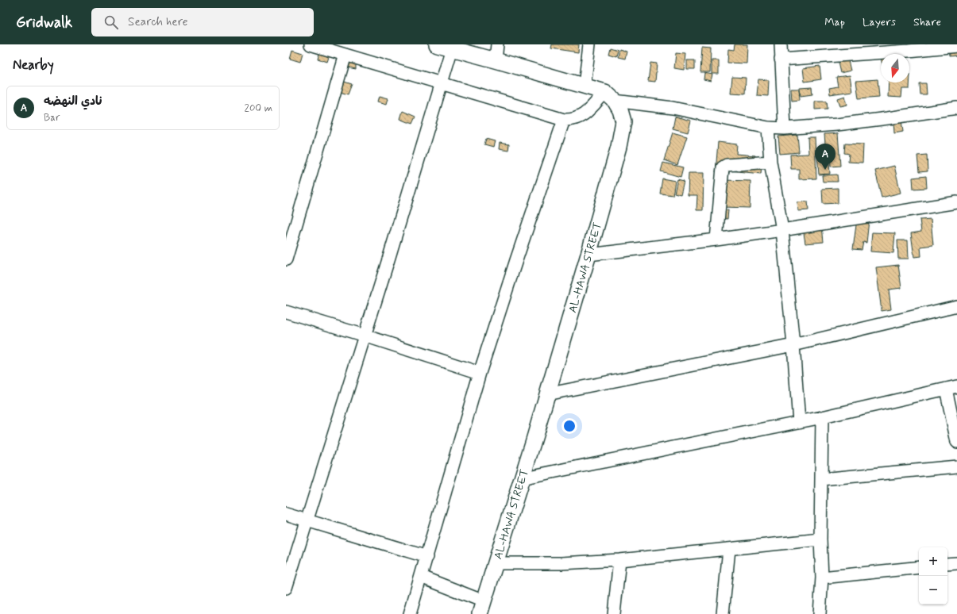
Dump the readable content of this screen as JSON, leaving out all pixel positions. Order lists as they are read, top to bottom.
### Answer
{
  "streets": {
    "street": ["AL-HAWA STREET"]
  },
  "north": "bottom",
  "page": {
    "header": "Gridwalk",
    "search": "Search here",
    "nav": ["Map", "Layers", "Share"],
    "heading": "Nearby",
    "list": [
      {
        "mark": "A",
        "name": "نادي النهضه",
        "note": "Bar",
        "value": "200 m"
      }
    ],
    "pins": "A",
    "map_buttons": ["+", "−"]
  }
}
